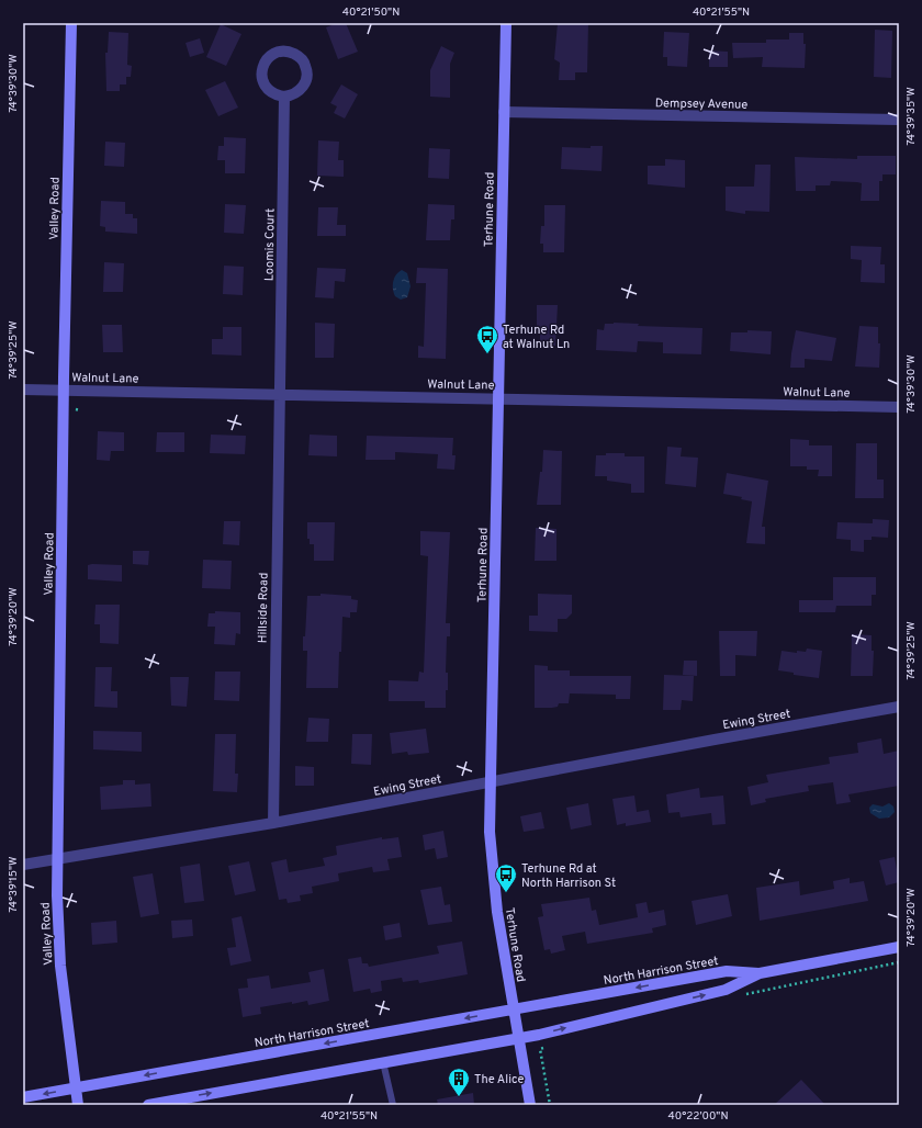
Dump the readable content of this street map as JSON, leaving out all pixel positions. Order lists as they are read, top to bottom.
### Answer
{
  "streets": {
    "street": [
      "Dempsey Avenue",
      "Valley Road",
      "Terhune Road",
      "Loomis Court",
      "Walnut Lane",
      "Hillside Road",
      "Ewing Street",
      "North Harrison Street"
    ]
  },
  "crossings": [
    ["Dempsey Avenue", "Terhune Road"],
    ["Valley Road", "Walnut Lane"],
    ["Valley Road", "Ewing Street"],
    ["Valley Road", "North Harrison Street"],
    ["Terhune Road", "Walnut Lane"],
    ["Terhune Road", "Ewing Street"],
    ["Terhune Road", "North Harrison Street"],
    ["Loomis Court", "Walnut Lane"],
    ["Loomis Court", "Hillside Road"],
    ["Walnut Lane", "Hillside Road"],
    ["Hillside Road", "Ewing Street"]
  ],
  "places": {
    "bus stop": ["Terhune Rd at Walnut Ln", "Terhune Rd at North Harrison St"],
    "building": ["The Alice"]
  },
  "coordinates": [
    "40°21'50\"N",
    "40°21'55\"N",
    "74°39'30\"W",
    "74°39'35\"W",
    "74°39'25\"W",
    "74°39'20\"W",
    "74°39'15\"W",
    "40°22'00\"N"
  ]
}
